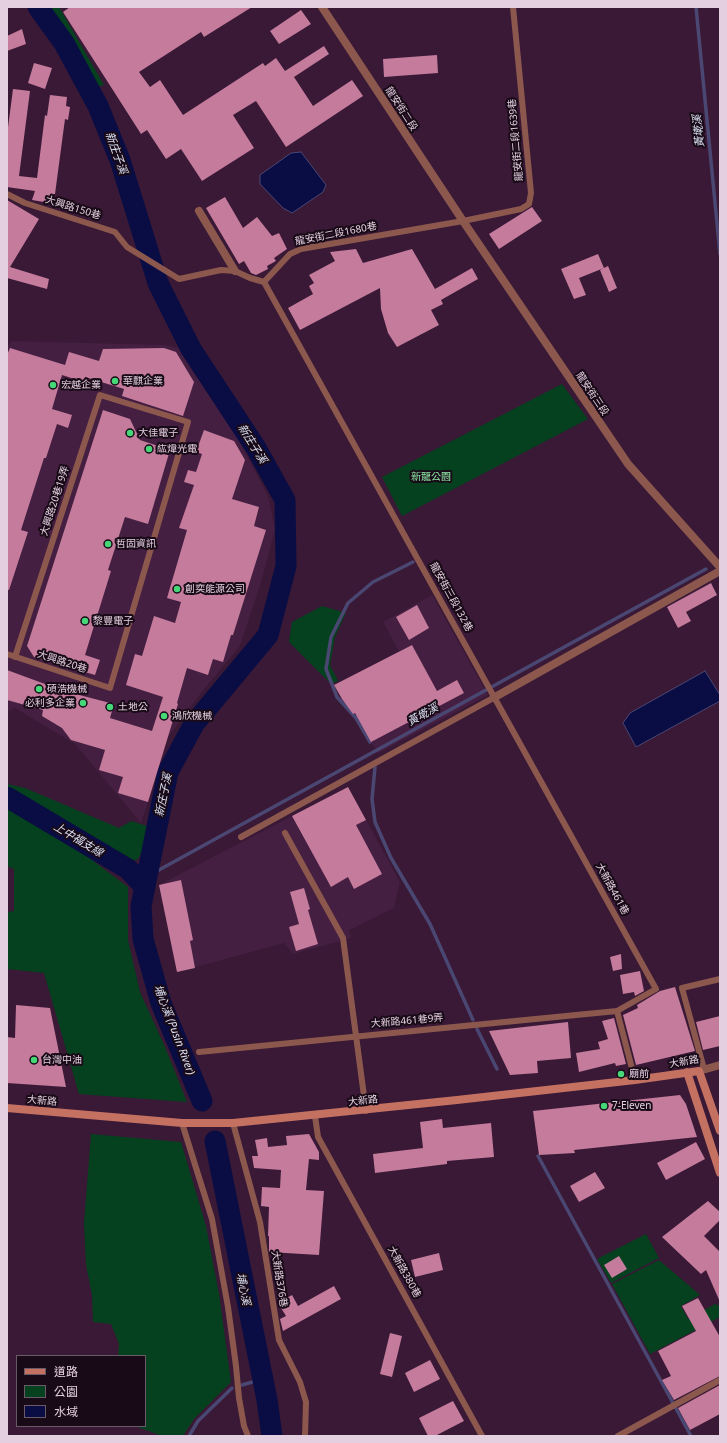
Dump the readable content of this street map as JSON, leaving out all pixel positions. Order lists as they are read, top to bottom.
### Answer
{
  "streets": {
    "main road": ["大新路"],
    "street": ["龍安街二段", "龍安街三段"],
    "lane": [
      "龍安街二段1639巷",
      "大興路150巷",
      "龍安街二段1680巷",
      "大興路20巷19弄",
      "龍安街三段132巷",
      "大興路20巷",
      "大新路461巷",
      "大新路461巷9弄",
      "大新路380巷",
      "大新路376巷"
    ]
  },
  "crossings": [
    ["龍安街二段", "龍安街二段1639巷"],
    ["龍安街二段", "龍安街二段1680巷"],
    ["龍安街二段", "龍安街三段"],
    ["龍安街二段1639巷", "龍安街二段1680巷"],
    ["龍安街二段1639巷", "龍安街三段"],
    ["龍安街二段1680巷", "龍安街三段"],
    ["龍安街二段1680巷", "龍安街三段132巷"],
    ["大興路20巷19弄", "大興路20巷"],
    ["龍安街三段132巷", "大新路461巷"],
    ["大新路461巷", "大新路461巷9弄"],
    ["大新路", "大新路380巷"],
    ["大新路", "大新路376巷"]
  ],
  "water": [
    "黃墘溪",
    "新庄子溪",
    "上中福支線",
    "埔心溪 (Pusin River)",
    "埔心溪"
  ],
  "parks": ["新龍公園"],
  "places": [
    "華麒企業",
    "宏越企業",
    "大佳電子",
    "紘煒光電",
    "哲固資訊",
    "創奕能源公司",
    "黎豐電子",
    "碩浩機械",
    "必利多企業",
    "土地公",
    "鴻欣機械",
    "台灣中油",
    "廟前",
    "7-Eleven"
  ],
  "legend": ["道路", "公園", "水域"]
}
